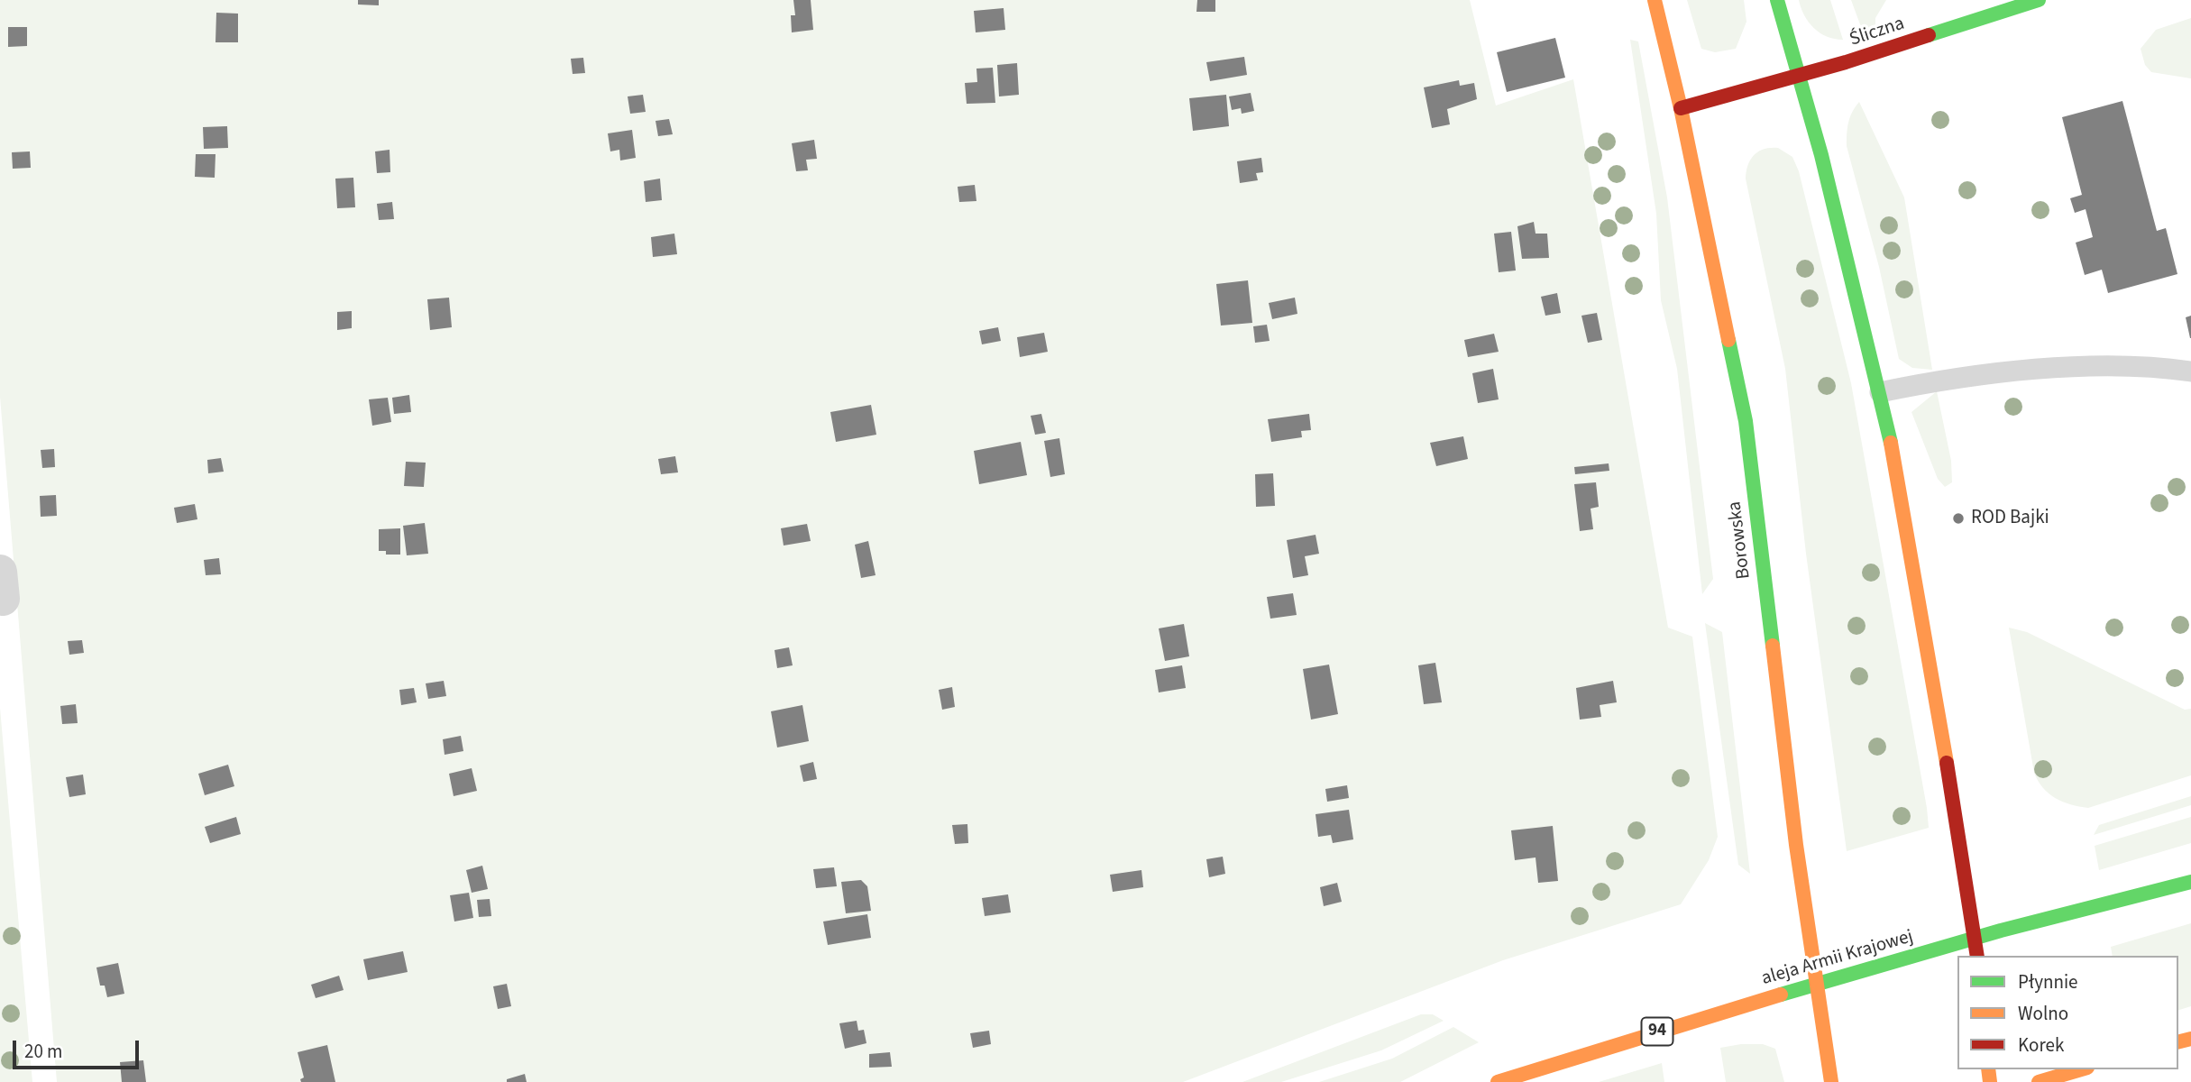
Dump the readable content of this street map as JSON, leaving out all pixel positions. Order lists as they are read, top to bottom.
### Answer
{
  "streets": {
    "street": [
      "Śliczna",
      "Borowska",
      "aleja Armii Krajowej",
      "94"
    ]
  },
  "crossings": [
    ["Śliczna", "Borowska"],
    ["Borowska", "aleja Armii Krajowej"]
  ],
  "places": ["ROD Bajki"],
  "legend": ["Płynnie", "Wolno", "Korek"],
  "scale_bar": "20 m"
}
